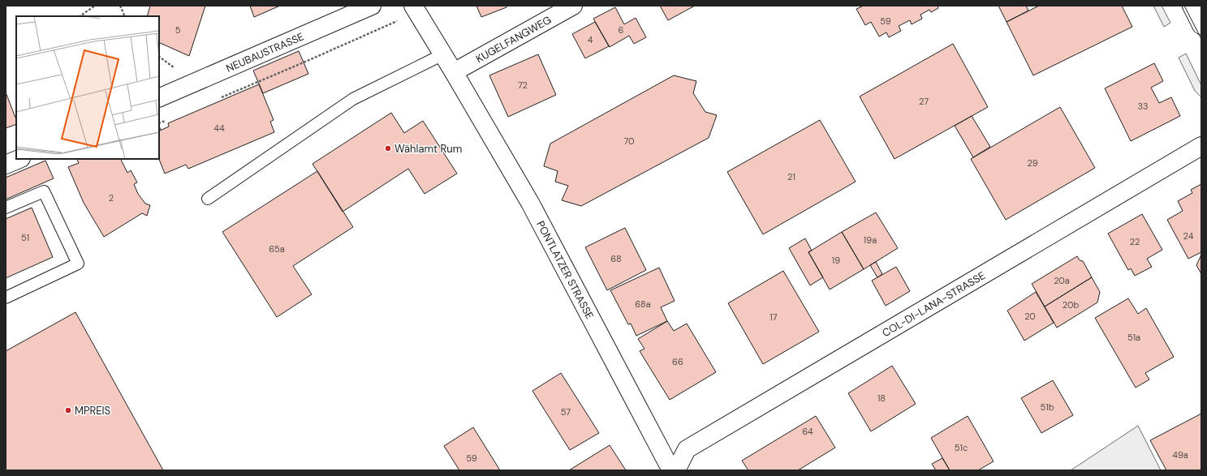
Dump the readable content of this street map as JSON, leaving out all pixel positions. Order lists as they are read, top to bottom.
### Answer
{
  "streets": {
    "street": [
      "KUGELFANGWEG",
      "NEUBAUSTRASSE",
      "PONTLATZER STRASSE",
      "COL-DI-LANA-STRASSE"
    ]
  },
  "crossings": [
    ["KUGELFANGWEG", "PONTLATZER STRASSE"]
  ],
  "places": ["Wählamt Rum", "MPREIS"],
  "house_numbers": [
    "59",
    "5",
    "6",
    "4",
    "72",
    "27",
    "33",
    "44",
    "70",
    "29",
    "21",
    "2",
    "24",
    "51",
    "19a",
    "22",
    "65a",
    "68",
    "19",
    "20a",
    "68a",
    "20b",
    "20",
    "17",
    "51a",
    "66",
    "18",
    "51b",
    "57",
    "64",
    "51c",
    "49a",
    "59"
  ]
}
